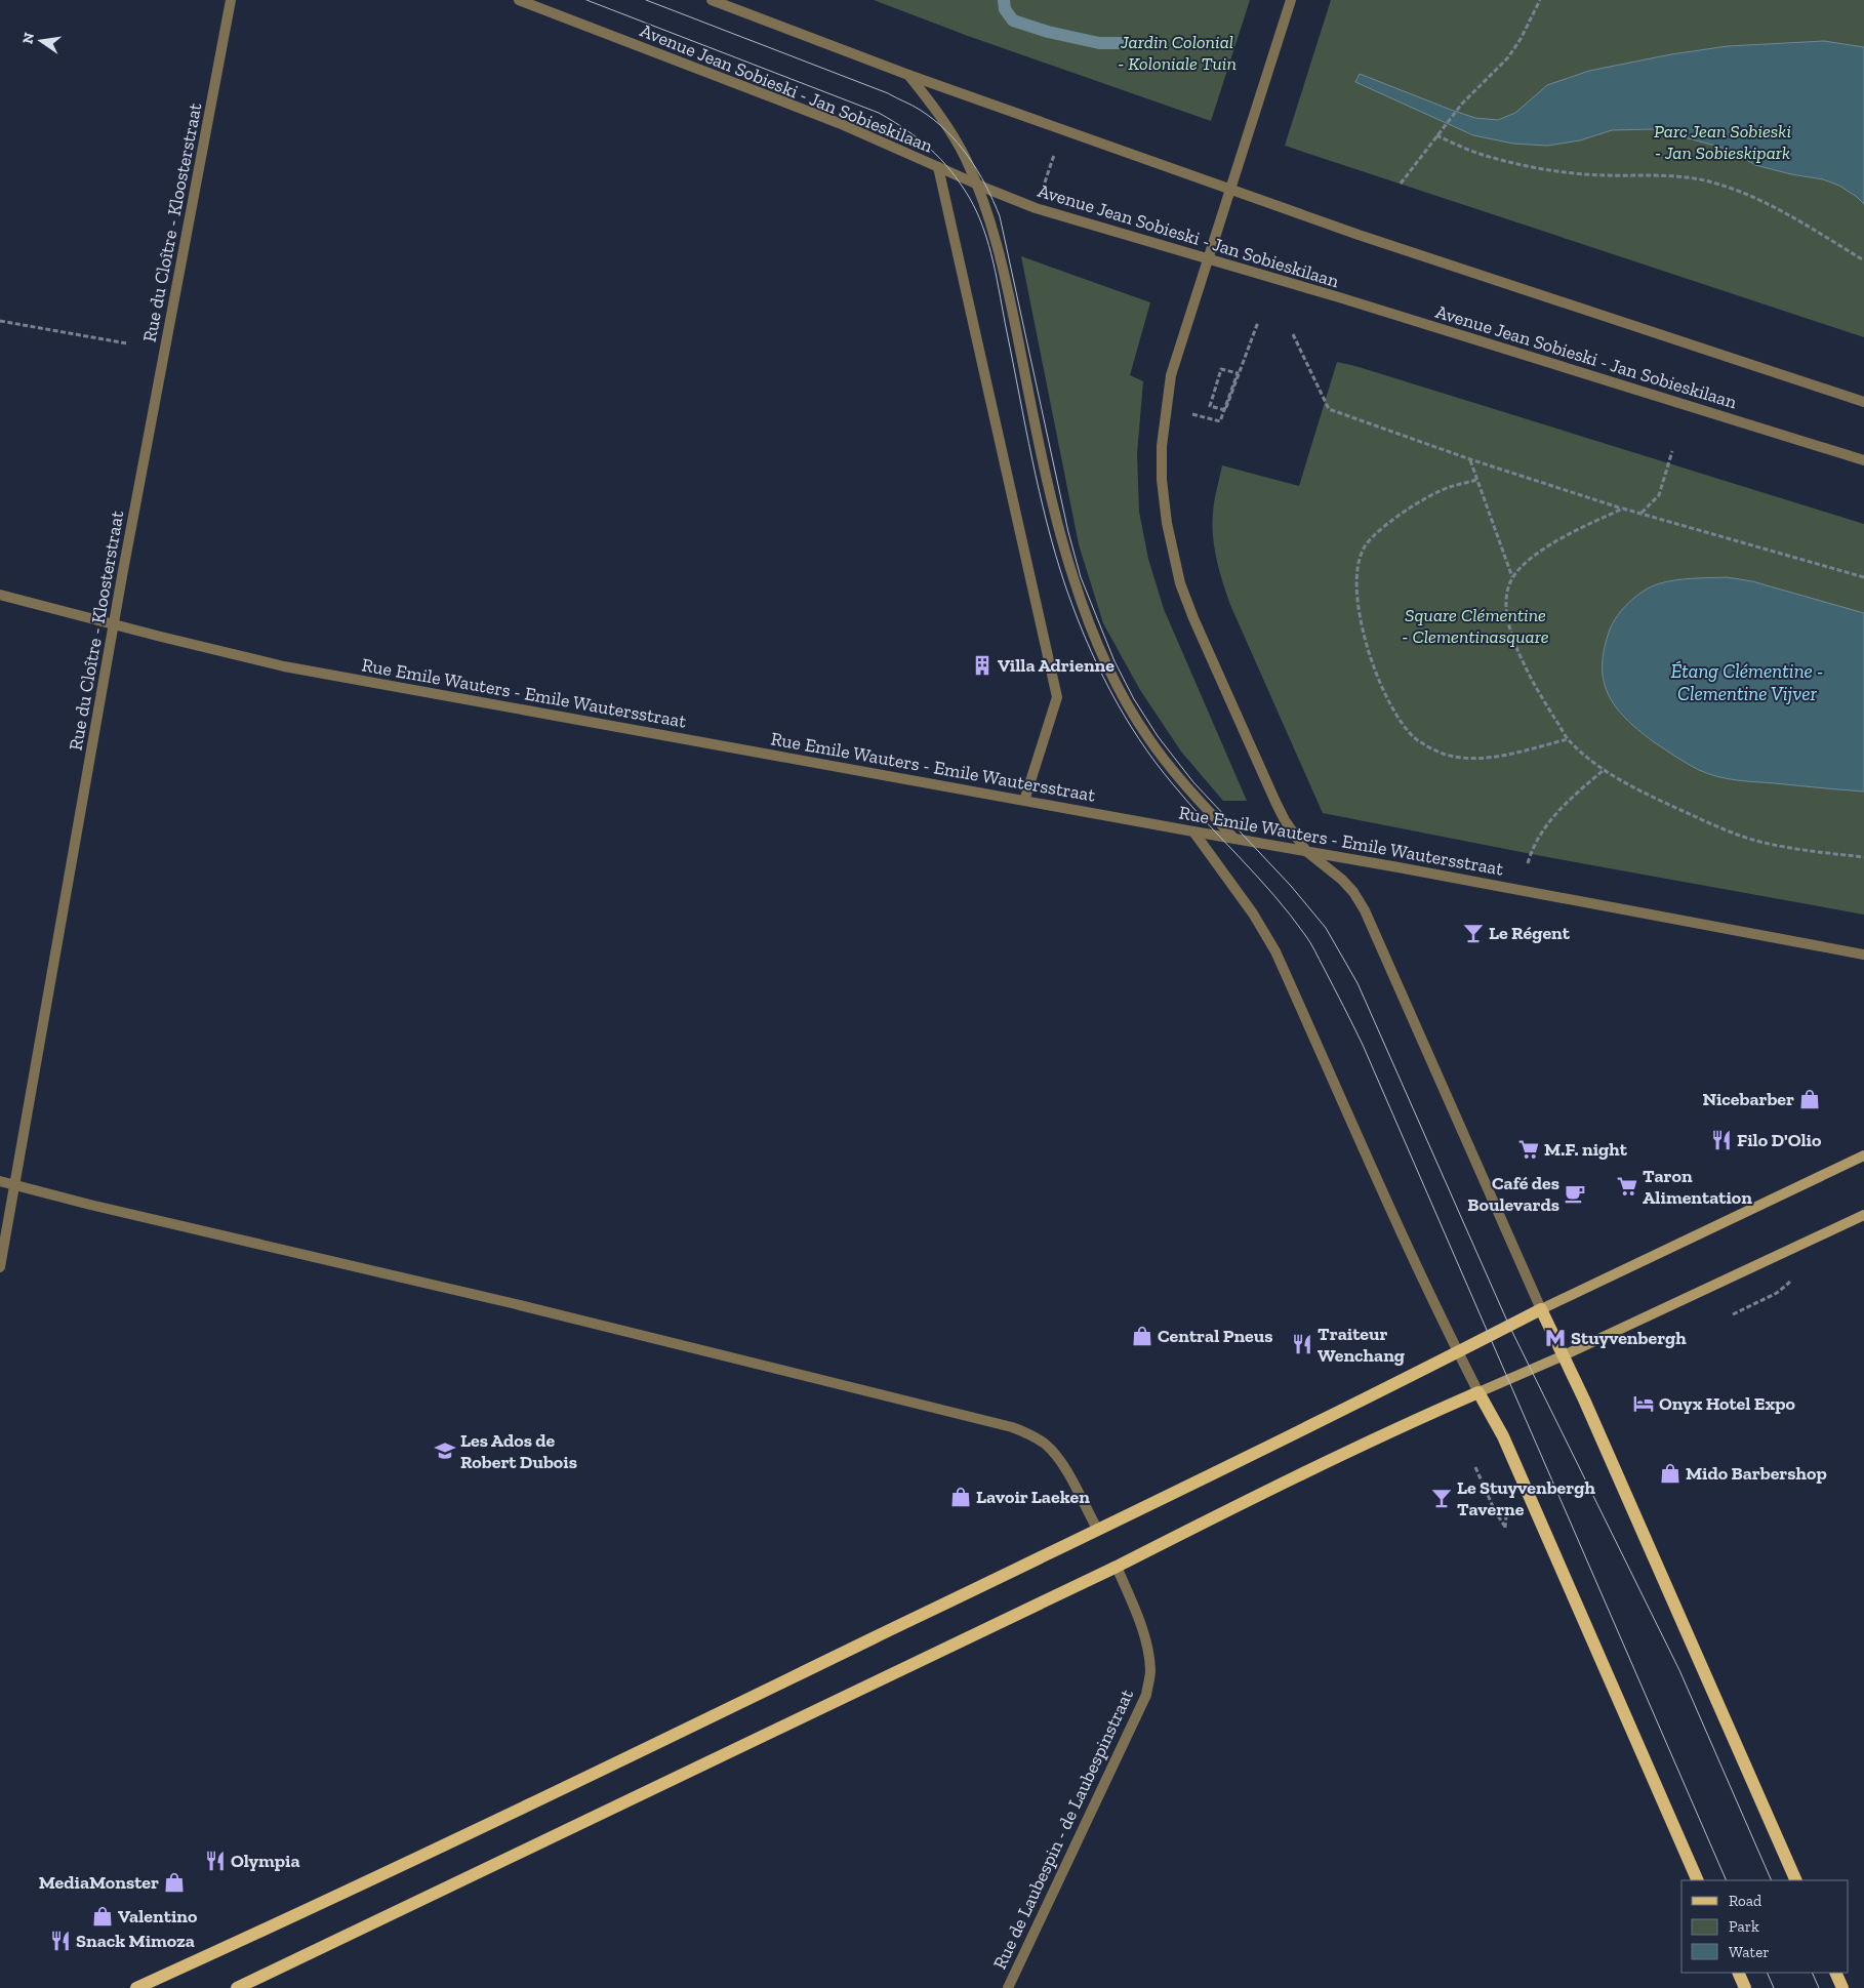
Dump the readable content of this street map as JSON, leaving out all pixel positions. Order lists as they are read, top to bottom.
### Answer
{
  "streets": {
    "street": [
      "Avenue Jean Sobieski - Jan Sobieskilaan",
      "Rue du Cloître - Kloosterstraat",
      "Rue Emile Wauters - Emile Wautersstraat",
      "Rue de Laubespin - de Laubespinstraat"
    ]
  },
  "crossings": [
    ["Rue du Cloître - Kloosterstraat", "Rue Emile Wauters - Emile Wautersstraat"]
  ],
  "water": ["Étang Clémentine - Clementine Vijver"],
  "parks": ["Jardin Colonial - Koloniale Tuin", "Parc Jean Sobieski - Jan Sobieskipark", "Square Clémentine - Clementinasquare"],
  "places": {
    "building": ["Villa Adrienne"],
    "bar": ["Le Régent", "Le Stuyvenbergh Taverne"],
    "shop": [
      "Nicebarber",
      "Central Pneus",
      "Mido Barbershop",
      "Lavoir Laeken",
      "MediaMonster",
      "Valentino"
    ],
    "restaurant": [
      "Filo D'Olio",
      "Traiteur Wenchang",
      "Olympia",
      "Snack Mimoza"
    ],
    "supermarket": ["M.F. night", "Taron Alimentation"],
    "cafe": ["Café des Boulevards"],
    "metro station": ["Stuyvenbergh"],
    "hotel": ["Onyx Hotel Expo"],
    "school or university": ["Les Ados de Robert Dubois"]
  },
  "legend": ["Road", "Park", "Water"],
  "north": "left"
}
